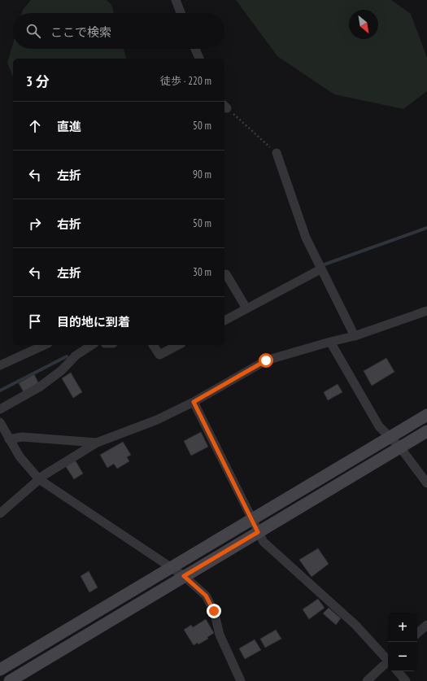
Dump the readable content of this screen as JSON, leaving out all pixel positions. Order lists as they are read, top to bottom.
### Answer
{
  "north": "bottom right",
  "page": {
    "search": "ここで検索",
    "heading": ["3 分", "徒歩 · 220 m"],
    "list": [
      ["直進", "50 m"],
      ["左折", "90 m"],
      ["右折", "50 m"],
      ["左折", "30 m"],
      "目的地に到着"
    ],
    "map_buttons": ["+", "−"]
  }
}
